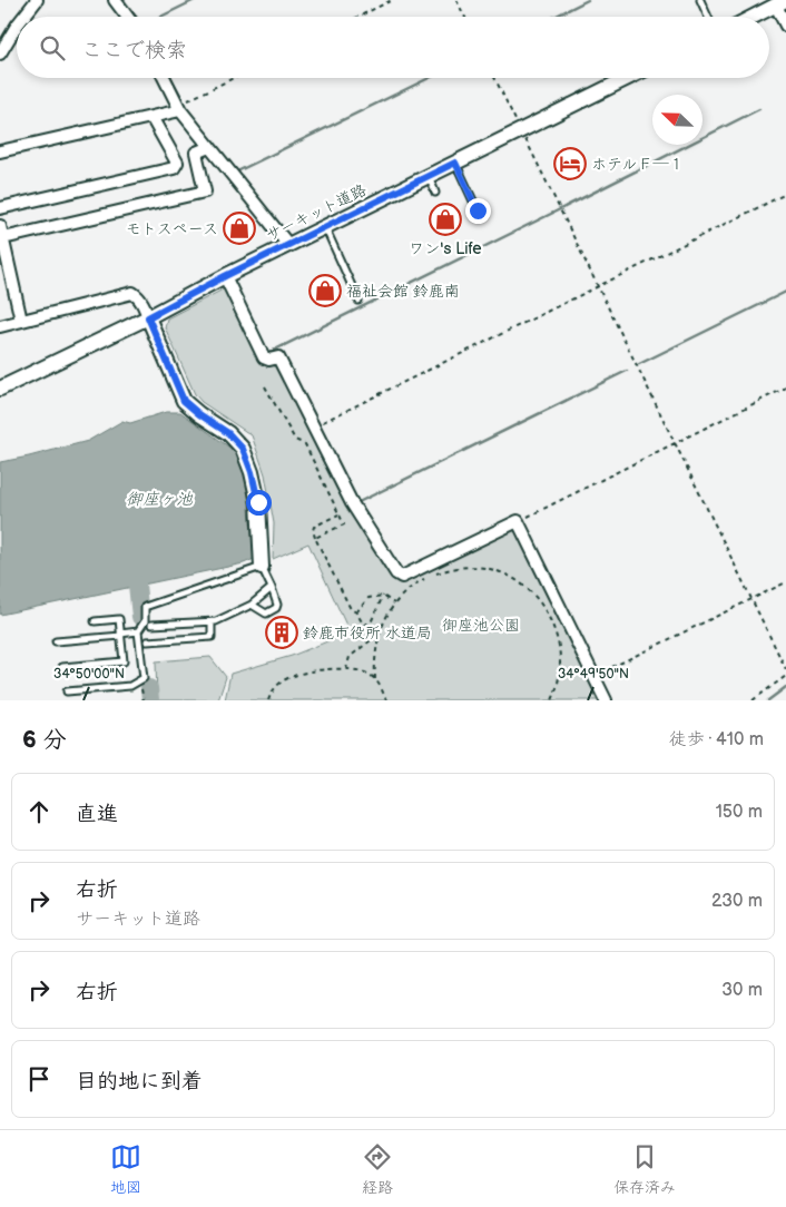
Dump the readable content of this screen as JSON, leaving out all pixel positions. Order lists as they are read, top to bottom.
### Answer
{
  "streets": {
    "street": ["サーキット道路"]
  },
  "water": ["御座ヶ池"],
  "parks": ["御座池公園"],
  "places": {
    "hotel": ["ホテルＦ―１"],
    "shop": ["ワン's Life", "モトスペース", "福祉会館 鈴鹿南"],
    "building": ["鈴鹿市役所 水道局"]
  },
  "north": "top left",
  "page": {
    "search": "ここで検索",
    "heading": ["6 分", "徒歩 · 410 m"],
    "list": [
      ["直進", "150 m"],
      ["右折", "サーキット道路", "230 m"],
      ["右折", "30 m"],
      "目的地に到着"
    ],
    "nav": ["地図", "経路", "保存済み"]
  },
  "coordinates": ["34°50'00\"N", "34°49'50\"N"]
}
